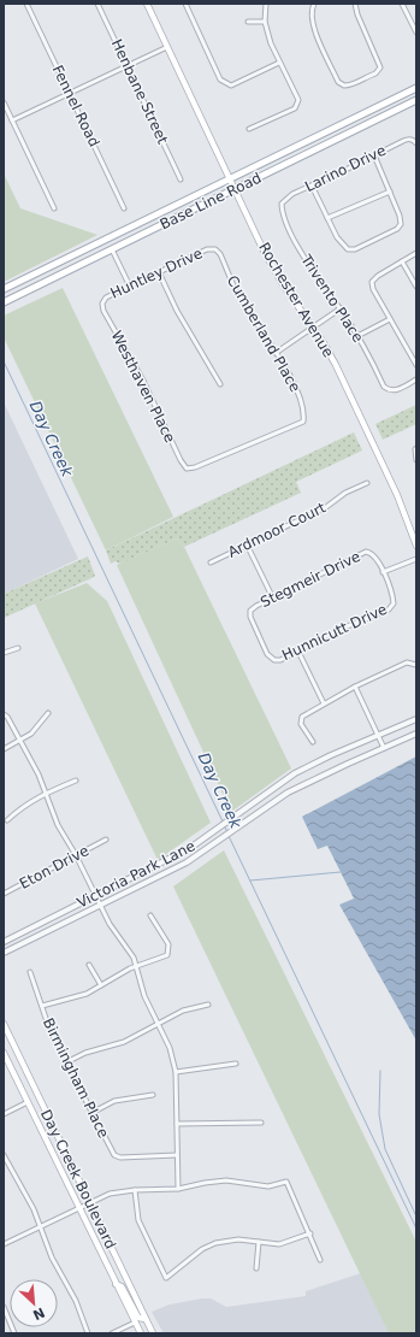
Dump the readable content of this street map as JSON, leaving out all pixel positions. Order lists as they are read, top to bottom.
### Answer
{
  "streets": {
    "main road": ["Base Line Road", "Rochester Avenue", "Day Creek Boulevard"],
    "street": [
      "Henbane Street",
      "Fennel Road",
      "Larino Drive",
      "Huntley Drive",
      "Trivento Place",
      "Cumberland Place",
      "Westhaven Place",
      "Ardmoor Court",
      "Stegmeir Drive",
      "Hunnicutt Drive",
      "Eton Drive",
      "Victoria Park Lane",
      "Birmingham Place"
    ]
  },
  "crossings": [
    ["Larino Drive", "Trivento Place"],
    ["Base Line Road", "Rochester Avenue"],
    ["Huntley Drive", "Cumberland Place"],
    ["Huntley Drive", "Westhaven Place"],
    ["Cumberland Place", "Westhaven Place"],
    ["Stegmeir Drive", "Hunnicutt Drive"]
  ],
  "water": ["Day Creek"],
  "north": "bottom right"
}
